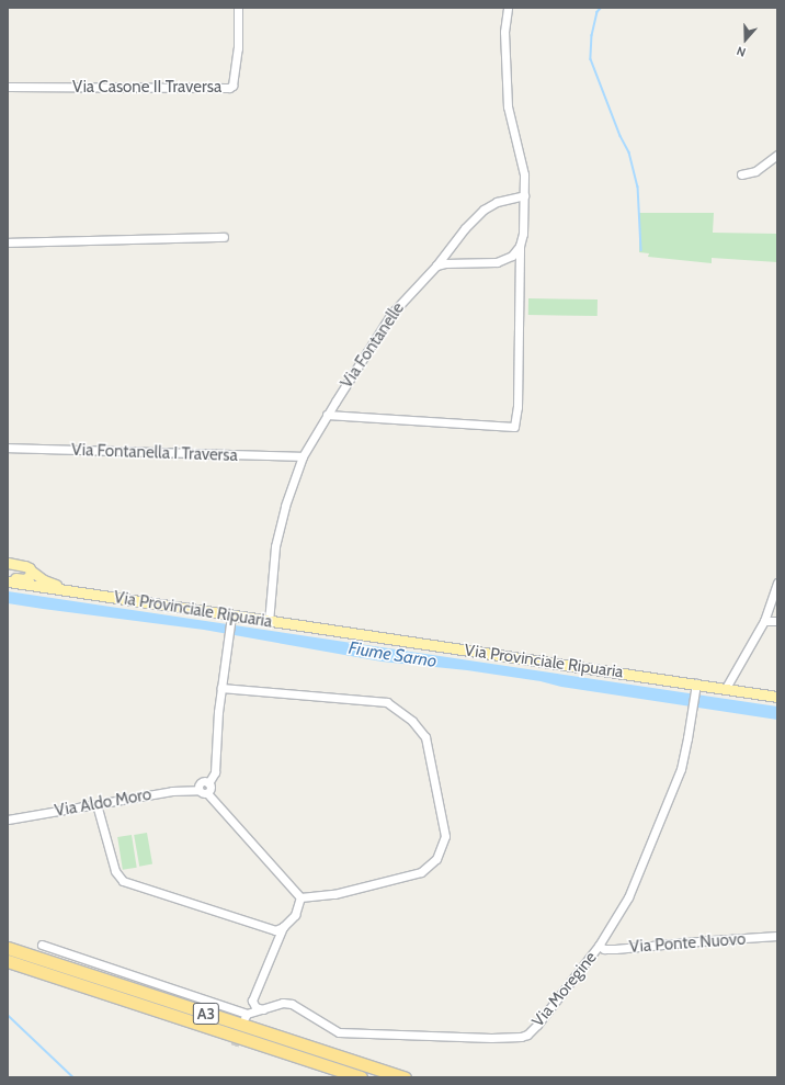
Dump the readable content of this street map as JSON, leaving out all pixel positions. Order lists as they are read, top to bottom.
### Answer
{
  "streets": {
    "highway": ["A3"],
    "main road": ["Via Provinciale Ripuaria"],
    "street": [
      "Via Casone II Traversa",
      "Via Fontanelle",
      "Via Fontanella I Traversa",
      "Via Aldo Moro",
      "Via Ponte Nuovo",
      "Via Moregine"
    ]
  },
  "crossings": [
    ["Via Fontanelle", "Via Fontanella I Traversa"],
    ["Via Fontanelle", "Via Provinciale Ripuaria"],
    ["Via Provinciale Ripuaria", "Via Moregine"],
    ["Via Ponte Nuovo", "Via Moregine"]
  ],
  "water": ["Fiume Sarno"],
  "north": "bottom"
}
